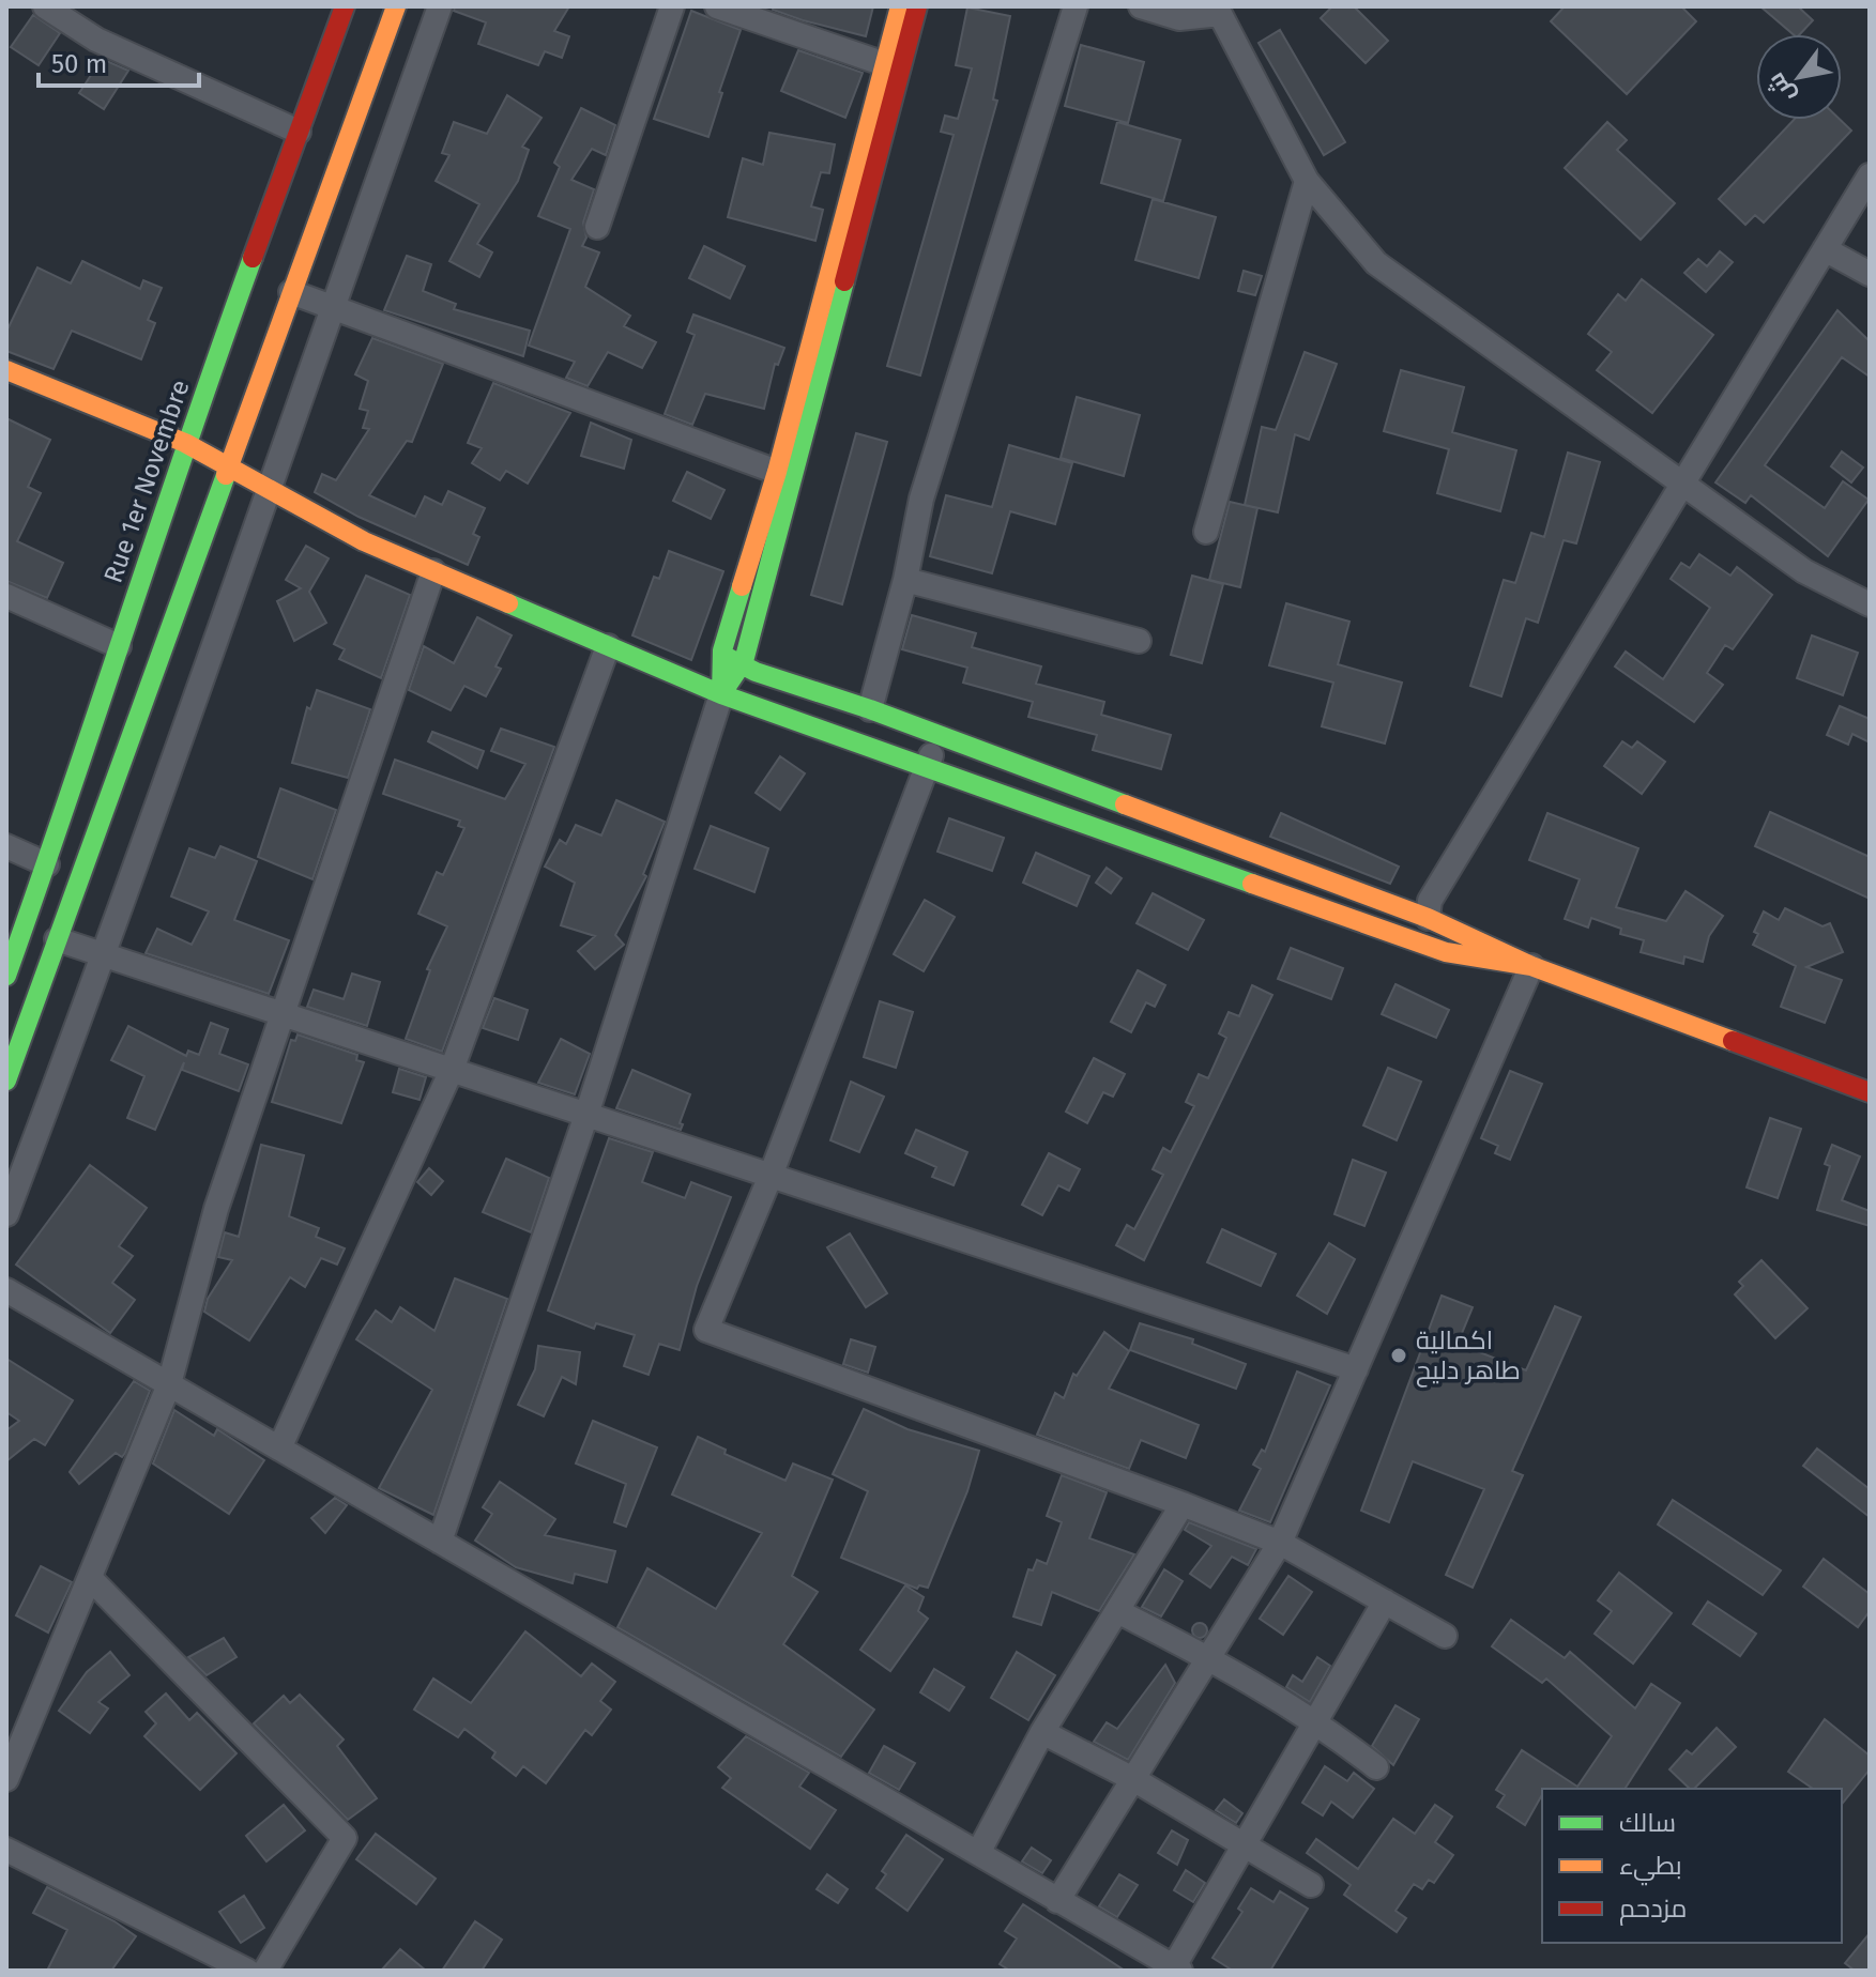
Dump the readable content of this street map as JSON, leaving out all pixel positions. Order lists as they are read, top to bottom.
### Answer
{
  "streets": {
    "street": ["Rue 1er Novembre"]
  },
  "places": ["اكمالية طاهر دليح"],
  "legend": ["سالك", "بطيء", "مزدحم"],
  "scale_bar": "50 m",
  "north": "bottom left"
}
